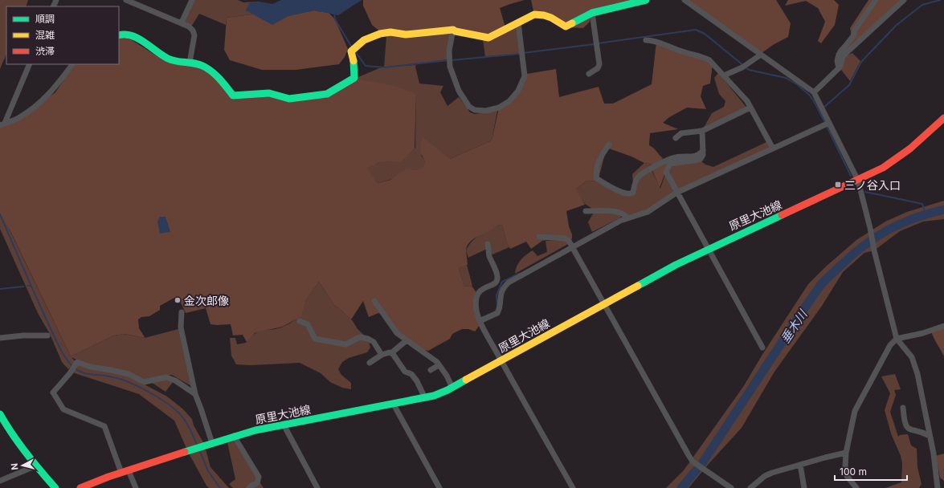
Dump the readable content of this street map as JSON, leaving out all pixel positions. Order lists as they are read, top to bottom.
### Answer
{
  "streets": {
    "main road": ["原里大池線"]
  },
  "water": ["垂木川"],
  "places": {
    "transit": ["三ノ谷入口"],
    "other": ["金次郎像"]
  },
  "legend": ["順調", "混雑", "渋滞"],
  "scale_bar": "100 m",
  "north": "left"
}
